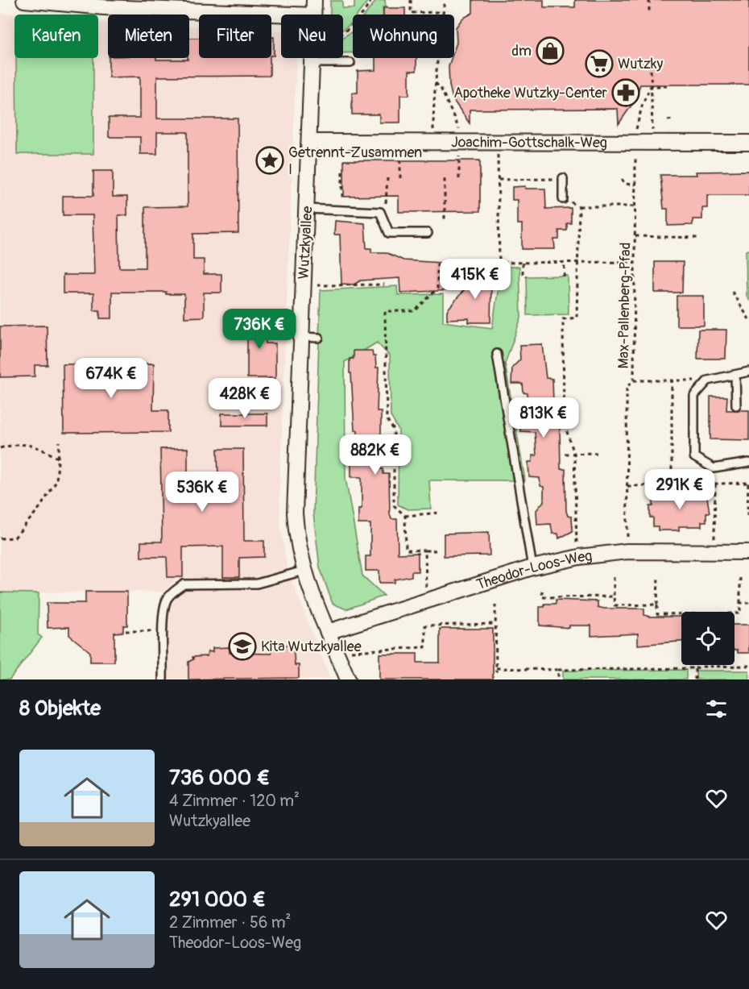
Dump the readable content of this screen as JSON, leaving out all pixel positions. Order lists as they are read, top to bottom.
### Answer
{
  "streets": {
    "street": ["Joachim-Gottschalk-Weg", "Wutzkyallee", "Theodor-Loos-Weg"],
    "path": ["Max-Pallenberg-Pfad"]
  },
  "crossings": [
    ["Joachim-Gottschalk-Weg", "Wutzkyallee"],
    ["Wutzkyallee", "Theodor-Loos-Weg"]
  ],
  "places": {
    "shop": ["dm"],
    "supermarket": ["Wutzky"],
    "pharmacy": ["Apotheke Wutzky-Center"],
    "place": ["Getrennt-Zusammen I"],
    "school or university": ["Kita Wutzkyallee"]
  },
  "page": {
    "chip": [
      "Kaufen",
      "Mieten",
      "Filter",
      "Neu",
      "Wohnung"
    ],
    "price": [
      "415K €",
      "736K €",
      "674K €",
      "428K €",
      "813K €",
      "882K €",
      "291K €",
      "536K €"
    ],
    "heading": "8 Objekte",
    "list": [
      {
        "name": "736 000 €",
        "note": "4 Zimmer · 120 m² · Wutzkyallee"
      },
      {
        "name": "291 000 €",
        "note": "2 Zimmer · 56 m² · Theodor-Loos-Weg"
      }
    ]
  }
}
